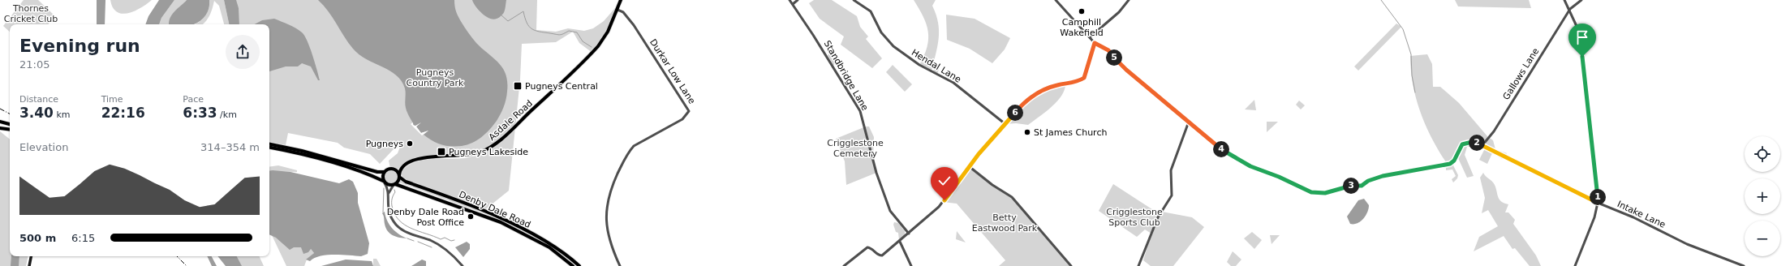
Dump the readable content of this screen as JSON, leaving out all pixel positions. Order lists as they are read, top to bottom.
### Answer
{
  "streets": {
    "main road": ["Asdale Road", "Denby Dale Road"],
    "street": [
      "Hendal Lane",
      "Durkar Low Lane",
      "Gallows Lane",
      "Standbridge Lane",
      "Intake Lane"
    ]
  },
  "crossings": [
    ["Durkar Low Lane", "Asdale Road"],
    ["Gallows Lane", "Intake Lane"],
    ["Asdale Road", "Denby Dale Road"]
  ],
  "parks": [
    "Thornes Cricket Club",
    "Pugneys Country Park",
    "Crigglestone Cemetery",
    "Crigglestone Sports Club",
    "Betty Eastwood Park"
  ],
  "places": {
    "other": [
      "Camphill Wakefield",
      "St James Church",
      "Pugneys",
      "Denby Dale Road Post Office"
    ],
    "transit": ["Pugneys Central", "Pugneys Lakeside"]
  },
  "page": {
    "heading": ["Evening run", "21:05"],
    "pins": [
      "5",
      "6",
      "2",
      "4",
      "3",
      "1"
    ],
    "stats": [
      ["Distance", "3.40 km"],
      ["Time", "22:16"],
      ["Pace", "6:33 /km"]
    ],
    "chart": ["Elevation", "314–354 m"],
    "map_buttons": ["+", "−"],
    "list": [
      {
        "name": "500 m",
        "note": "6:15"
      }
    ]
  }
}
